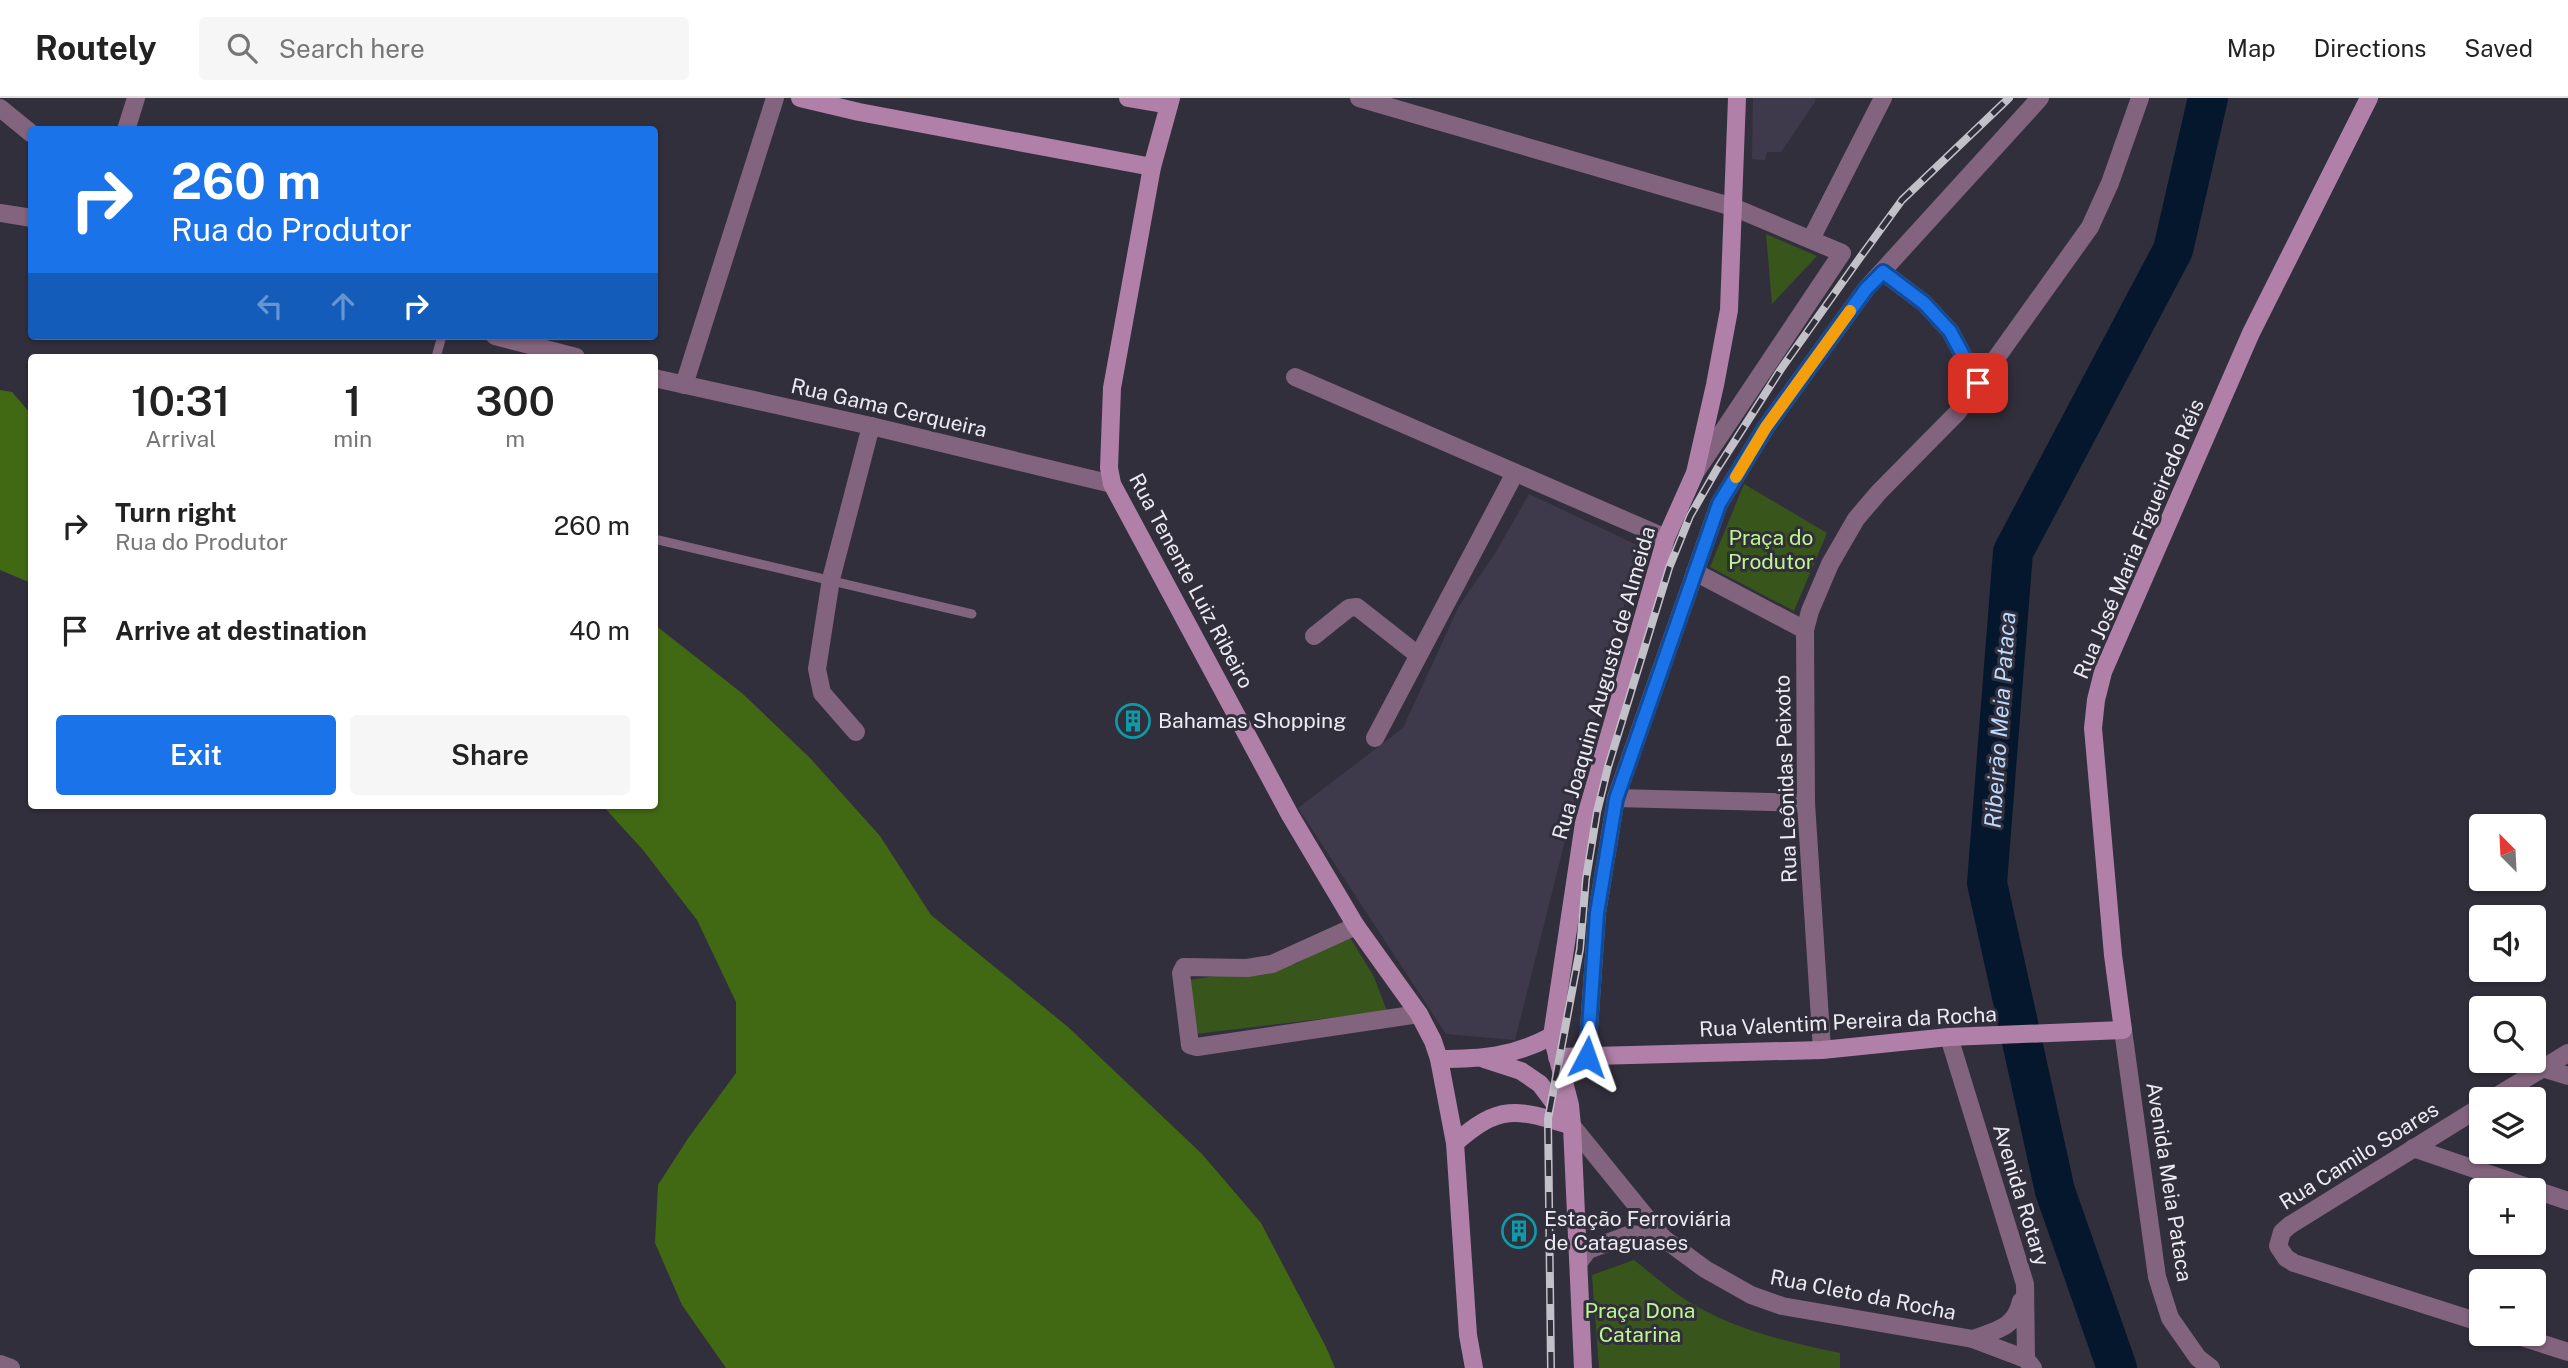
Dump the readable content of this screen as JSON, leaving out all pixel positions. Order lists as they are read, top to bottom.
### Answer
{
  "streets": {
    "main road": [
      "Rua José Maria Figueiredo Réis",
      "Rua Tenente Luiz Ribeiro",
      "Rua Joaquim Augusto de Almeida",
      "Rua Valentim Pereira da Rocha"
    ],
    "street": [
      "Rua Gama Cerqueira",
      "Rua Leônidas Peixoto",
      "Rua Camilo Soares",
      "Avenida Meia Pataca",
      "Avenida Rotary",
      "Rua Cleto da Rocha"
    ]
  },
  "crossings": [
    ["Rua Gama Cerqueira", "Rua Tenente Luiz Ribeiro"],
    ["Rua José Maria Figueiredo Réis", "Rua Valentim Pereira da Rocha"],
    ["Rua José Maria Figueiredo Réis", "Avenida Meia Pataca"],
    ["Rua Joaquim Augusto de Almeida", "Rua Valentim Pereira da Rocha"],
    ["Rua Joaquim Augusto de Almeida", "Rua Cleto da Rocha"],
    ["Rua Leônidas Peixoto", "Rua Valentim Pereira da Rocha"],
    ["Rua Valentim Pereira da Rocha", "Avenida Meia Pataca"],
    ["Rua Valentim Pereira da Rocha", "Avenida Rotary"],
    ["Avenida Rotary", "Rua Cleto da Rocha"]
  ],
  "water": ["Ribeirão Meia Pataca"],
  "parks": ["Praça do Produtor", "Praça Dona Catarina"],
  "places": {
    "building": ["Bahamas Shopping", "Estação Ferroviária de Cataguases"]
  },
  "north": "top left",
  "page": {
    "header": "Routely",
    "search": "Search here",
    "nav": ["Map", "Directions", "Saved"],
    "turn": ["260 m", "Rua do Produtor"],
    "eta": [
      "10:31",
      "Arrival",
      "1",
      "min",
      "300",
      "m"
    ],
    "list": [
      {
        "name": "Turn right",
        "note": "Rua do Produtor",
        "value": "260 m"
      },
      {
        "name": "Arrive at destination",
        "value": "40 m"
      }
    ],
    "buttons": ["Exit", "Share"],
    "map_buttons": ["+", "−"]
  }
}
